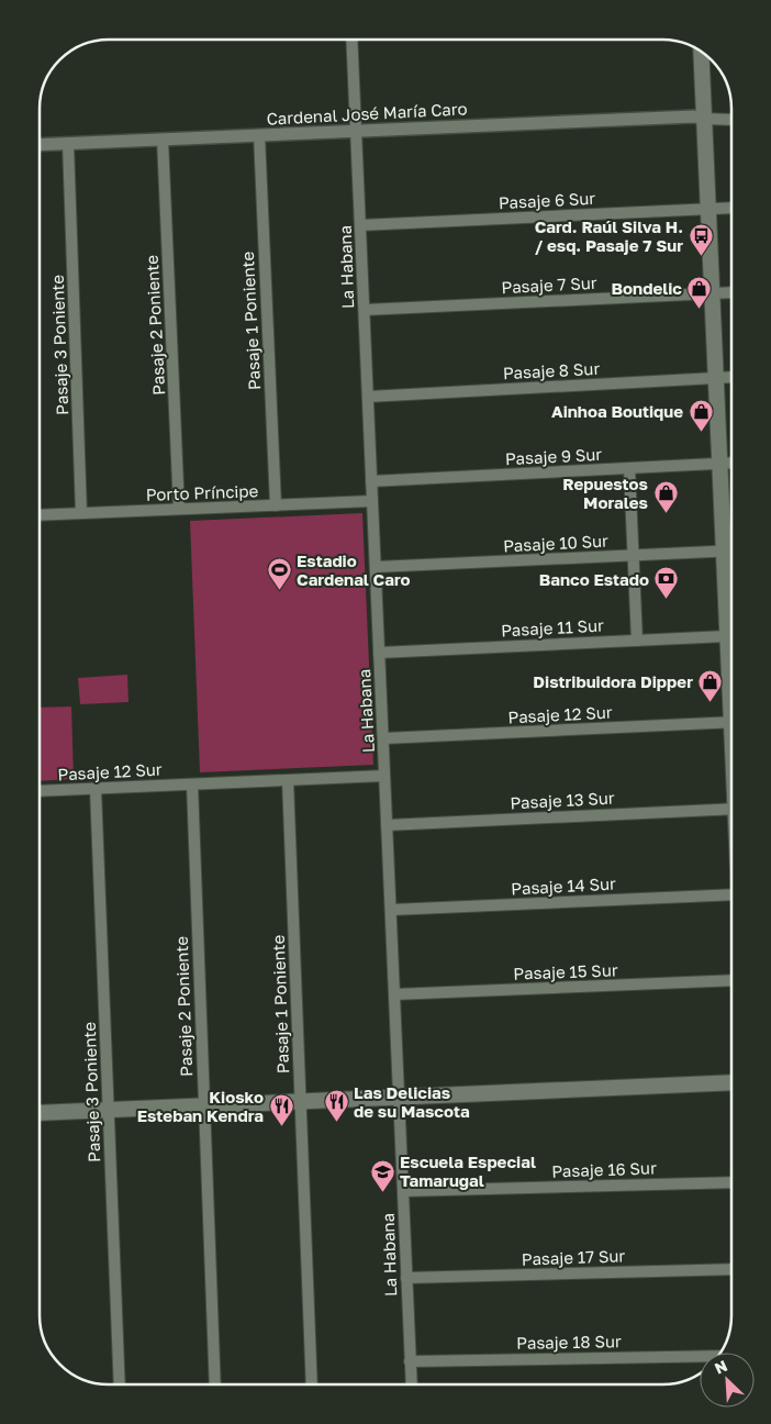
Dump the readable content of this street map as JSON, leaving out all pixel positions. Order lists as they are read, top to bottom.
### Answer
{
  "streets": {
    "street": [
      "Cardenal José María Caro",
      "Pasaje 6 Sur",
      "La Habana",
      "Pasaje 7 Sur",
      "Pasaje 1 Poniente",
      "Pasaje 2 Poniente",
      "Pasaje 3 Poniente",
      "Pasaje 8 Sur",
      "Pasaje 9 Sur",
      "Porto Príncipe",
      "Pasaje 10 Sur",
      "Pasaje 11 Sur",
      "Pasaje 12 Sur",
      "Pasaje 13 Sur",
      "Pasaje 14 Sur",
      "Pasaje 15 Sur",
      "Pasaje 16 Sur",
      "Pasaje 17 Sur",
      "Pasaje 18 Sur"
    ]
  },
  "crossings": [
    ["Cardenal José María Caro", "La Habana"],
    ["Cardenal José María Caro", "Pasaje 1 Poniente"],
    ["Cardenal José María Caro", "Pasaje 2 Poniente"],
    ["Cardenal José María Caro", "Pasaje 3 Poniente"],
    ["Pasaje 6 Sur", "La Habana"],
    ["La Habana", "Pasaje 7 Sur"],
    ["La Habana", "Pasaje 8 Sur"],
    ["La Habana", "Pasaje 9 Sur"],
    ["La Habana", "Porto Príncipe"],
    ["La Habana", "Pasaje 10 Sur"],
    ["La Habana", "Pasaje 11 Sur"],
    ["La Habana", "Pasaje 12 Sur"],
    ["La Habana", "Pasaje 13 Sur"],
    ["La Habana", "Pasaje 14 Sur"],
    ["La Habana", "Pasaje 15 Sur"],
    ["La Habana", "Pasaje 16 Sur"],
    ["La Habana", "Pasaje 17 Sur"],
    ["La Habana", "Pasaje 18 Sur"],
    ["Pasaje 1 Poniente", "Porto Príncipe"],
    ["Pasaje 1 Poniente", "Pasaje 12 Sur"],
    ["Pasaje 2 Poniente", "Porto Príncipe"],
    ["Pasaje 2 Poniente", "Pasaje 12 Sur"],
    ["Pasaje 3 Poniente", "Porto Príncipe"],
    ["Pasaje 3 Poniente", "Pasaje 12 Sur"]
  ],
  "places": {
    "bus stop": ["Card. Raúl Silva H. / esq. Pasaje 7 Sur"],
    "shop": [
      "Bondelic",
      "Ainhoa Boutique",
      "Repuestos Morales",
      "Distribuidora Dipper"
    ],
    "sports": ["Estadio Cardenal Caro"],
    "bank": ["Banco Estado"],
    "restaurant": ["Las Delicias de su Mascota", "Kiosko Esteban Kendra"],
    "school or university": ["Escuela Especial Tamarugal"]
  },
  "north": "top left"
}
